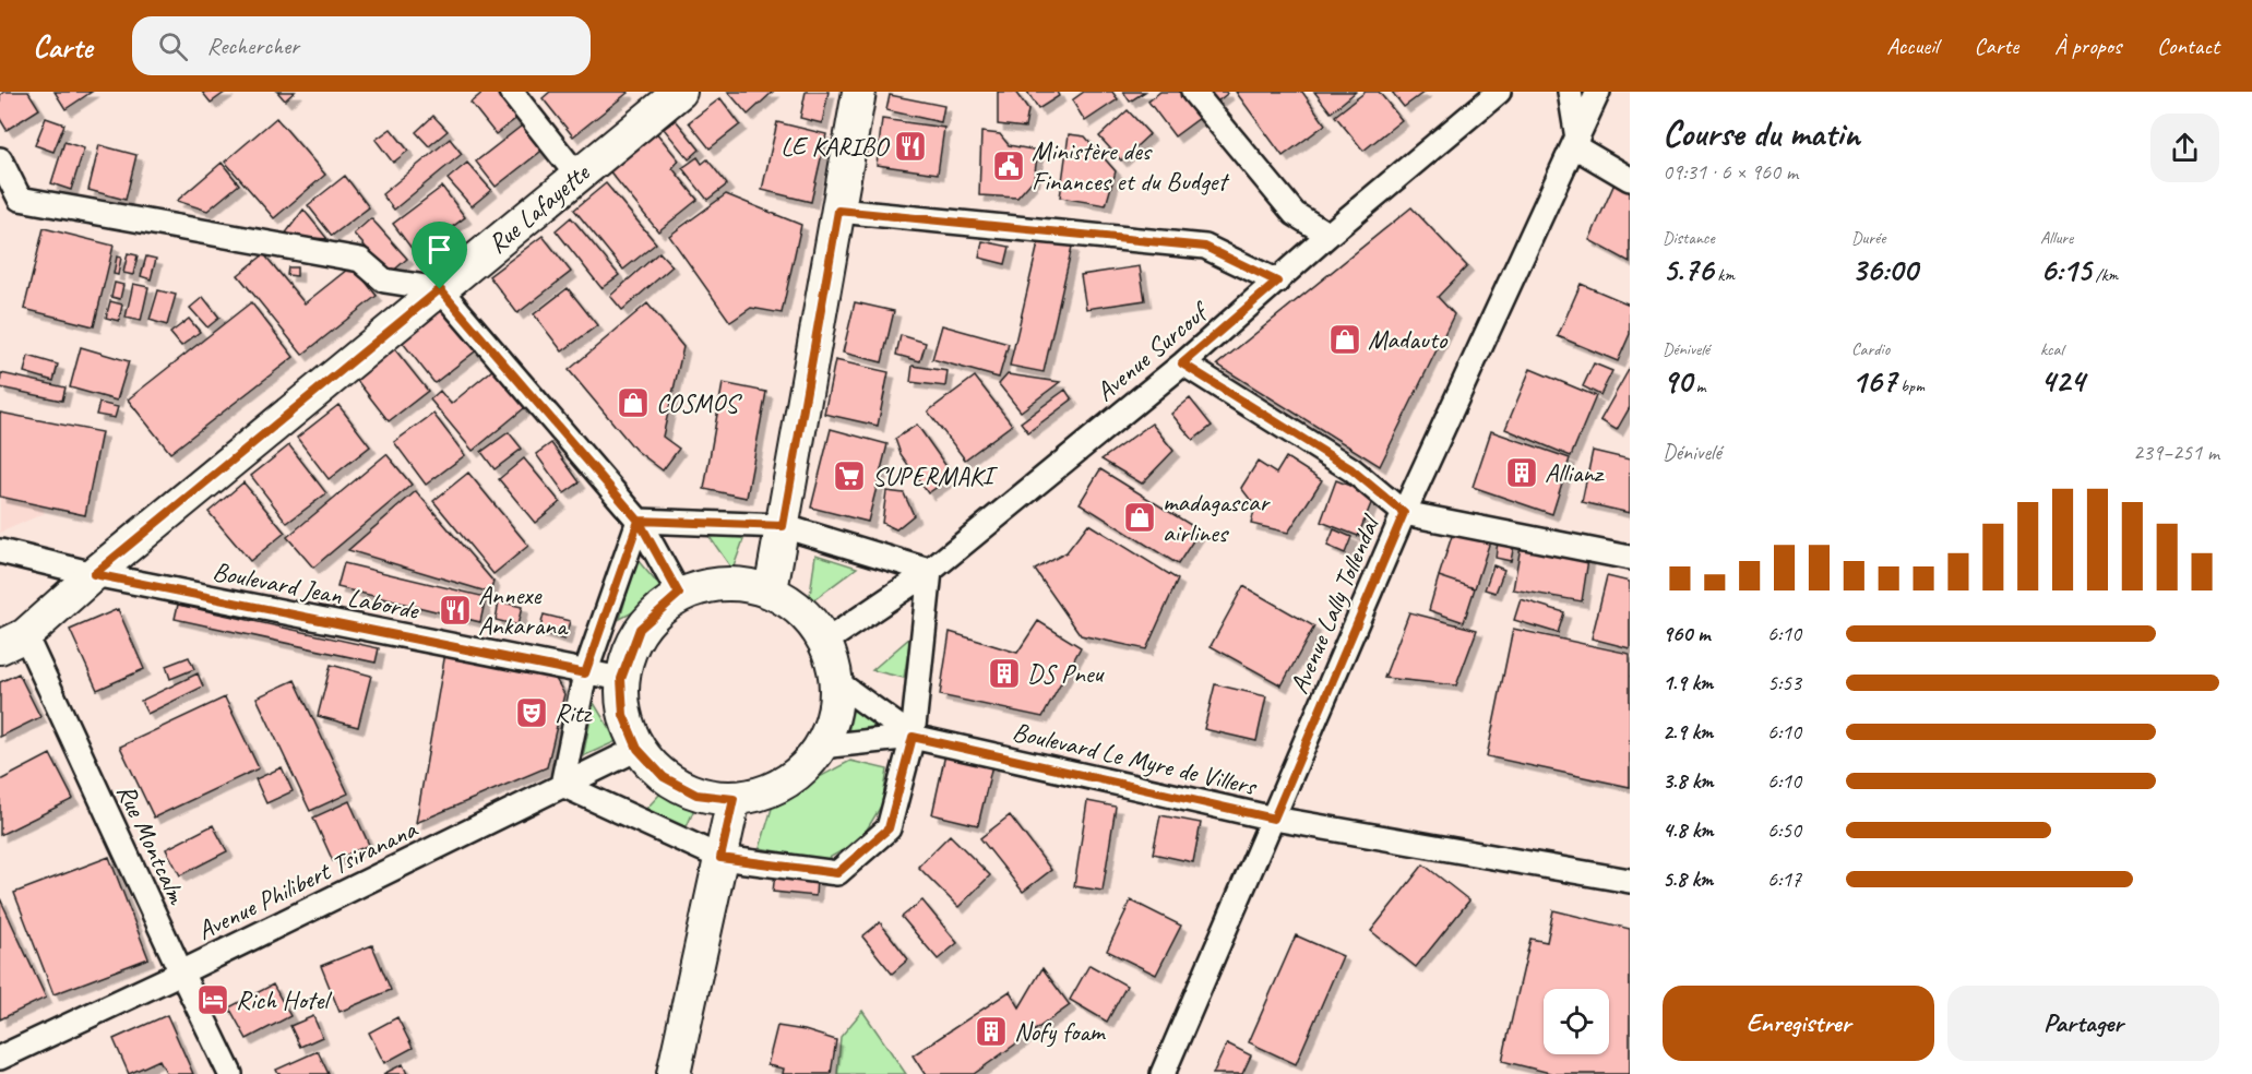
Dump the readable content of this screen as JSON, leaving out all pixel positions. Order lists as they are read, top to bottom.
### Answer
{
  "streets": {
    "main road": ["Rue Lafayette"],
    "street": [
      "Avenue Surcouf",
      "Boulevard Jean Laborde",
      "Avenue Lally Tollendal",
      "Boulevard Le Myre de Villers",
      "Rue Montcalm",
      "Avenue Philibert Tsiranana"
    ]
  },
  "crossings": [
    ["Rue Lafayette", "Boulevard Jean Laborde"],
    ["Rue Lafayette", "Rue Montcalm"],
    ["Avenue Surcouf", "Boulevard Jean Laborde"],
    ["Avenue Surcouf", "Boulevard Le Myre de Villers"],
    ["Avenue Surcouf", "Avenue Philibert Tsiranana"],
    ["Boulevard Jean Laborde", "Boulevard Le Myre de Villers"],
    ["Boulevard Jean Laborde", "Avenue Philibert Tsiranana"],
    ["Avenue Lally Tollendal", "Boulevard Le Myre de Villers"],
    ["Boulevard Le Myre de Villers", "Avenue Philibert Tsiranana"],
    ["Rue Montcalm", "Avenue Philibert Tsiranana"]
  ],
  "places": {
    "restaurant": ["LE KARIBO", "Annexe Ankarana"],
    "public building": ["Ministère des Finances et du Budget"],
    "shop": ["Madauto", "COSMOS", "madagascar airlines"],
    "building": ["Allianz", "DS Pneu", "Nofy foam"],
    "supermarket": ["SUPERMAKI"],
    "theatre": ["Ritz"],
    "hotel": ["Rich Hotel"]
  },
  "page": {
    "header": "Carte",
    "search": "Rechercher",
    "nav": [
      "Accueil",
      "Carte",
      "À propos",
      "Contact"
    ],
    "heading": ["Course du matin", "09:31 · 6 × 960 m"],
    "stats": [
      ["Distance", "5.76 km"],
      ["Durée", "36:00"],
      ["Allure", "6:15 /km"],
      ["Dénivelé", "90 m"],
      ["Cardio", "167 bpm"],
      ["kcal", "424"]
    ],
    "chart": ["Dénivelé", "239–251 m"],
    "list": [
      {
        "name": "960 m",
        "note": "6:10"
      },
      {
        "name": "1.9 km",
        "note": "5:53"
      },
      {
        "name": "2.9 km",
        "note": "6:10"
      },
      {
        "name": "3.8 km",
        "note": "6:10"
      },
      {
        "name": "4.8 km",
        "note": "6:50"
      },
      {
        "name": "5.8 km",
        "note": "6:17"
      }
    ],
    "buttons": ["Enregistrer", "Partager"]
  }
}
